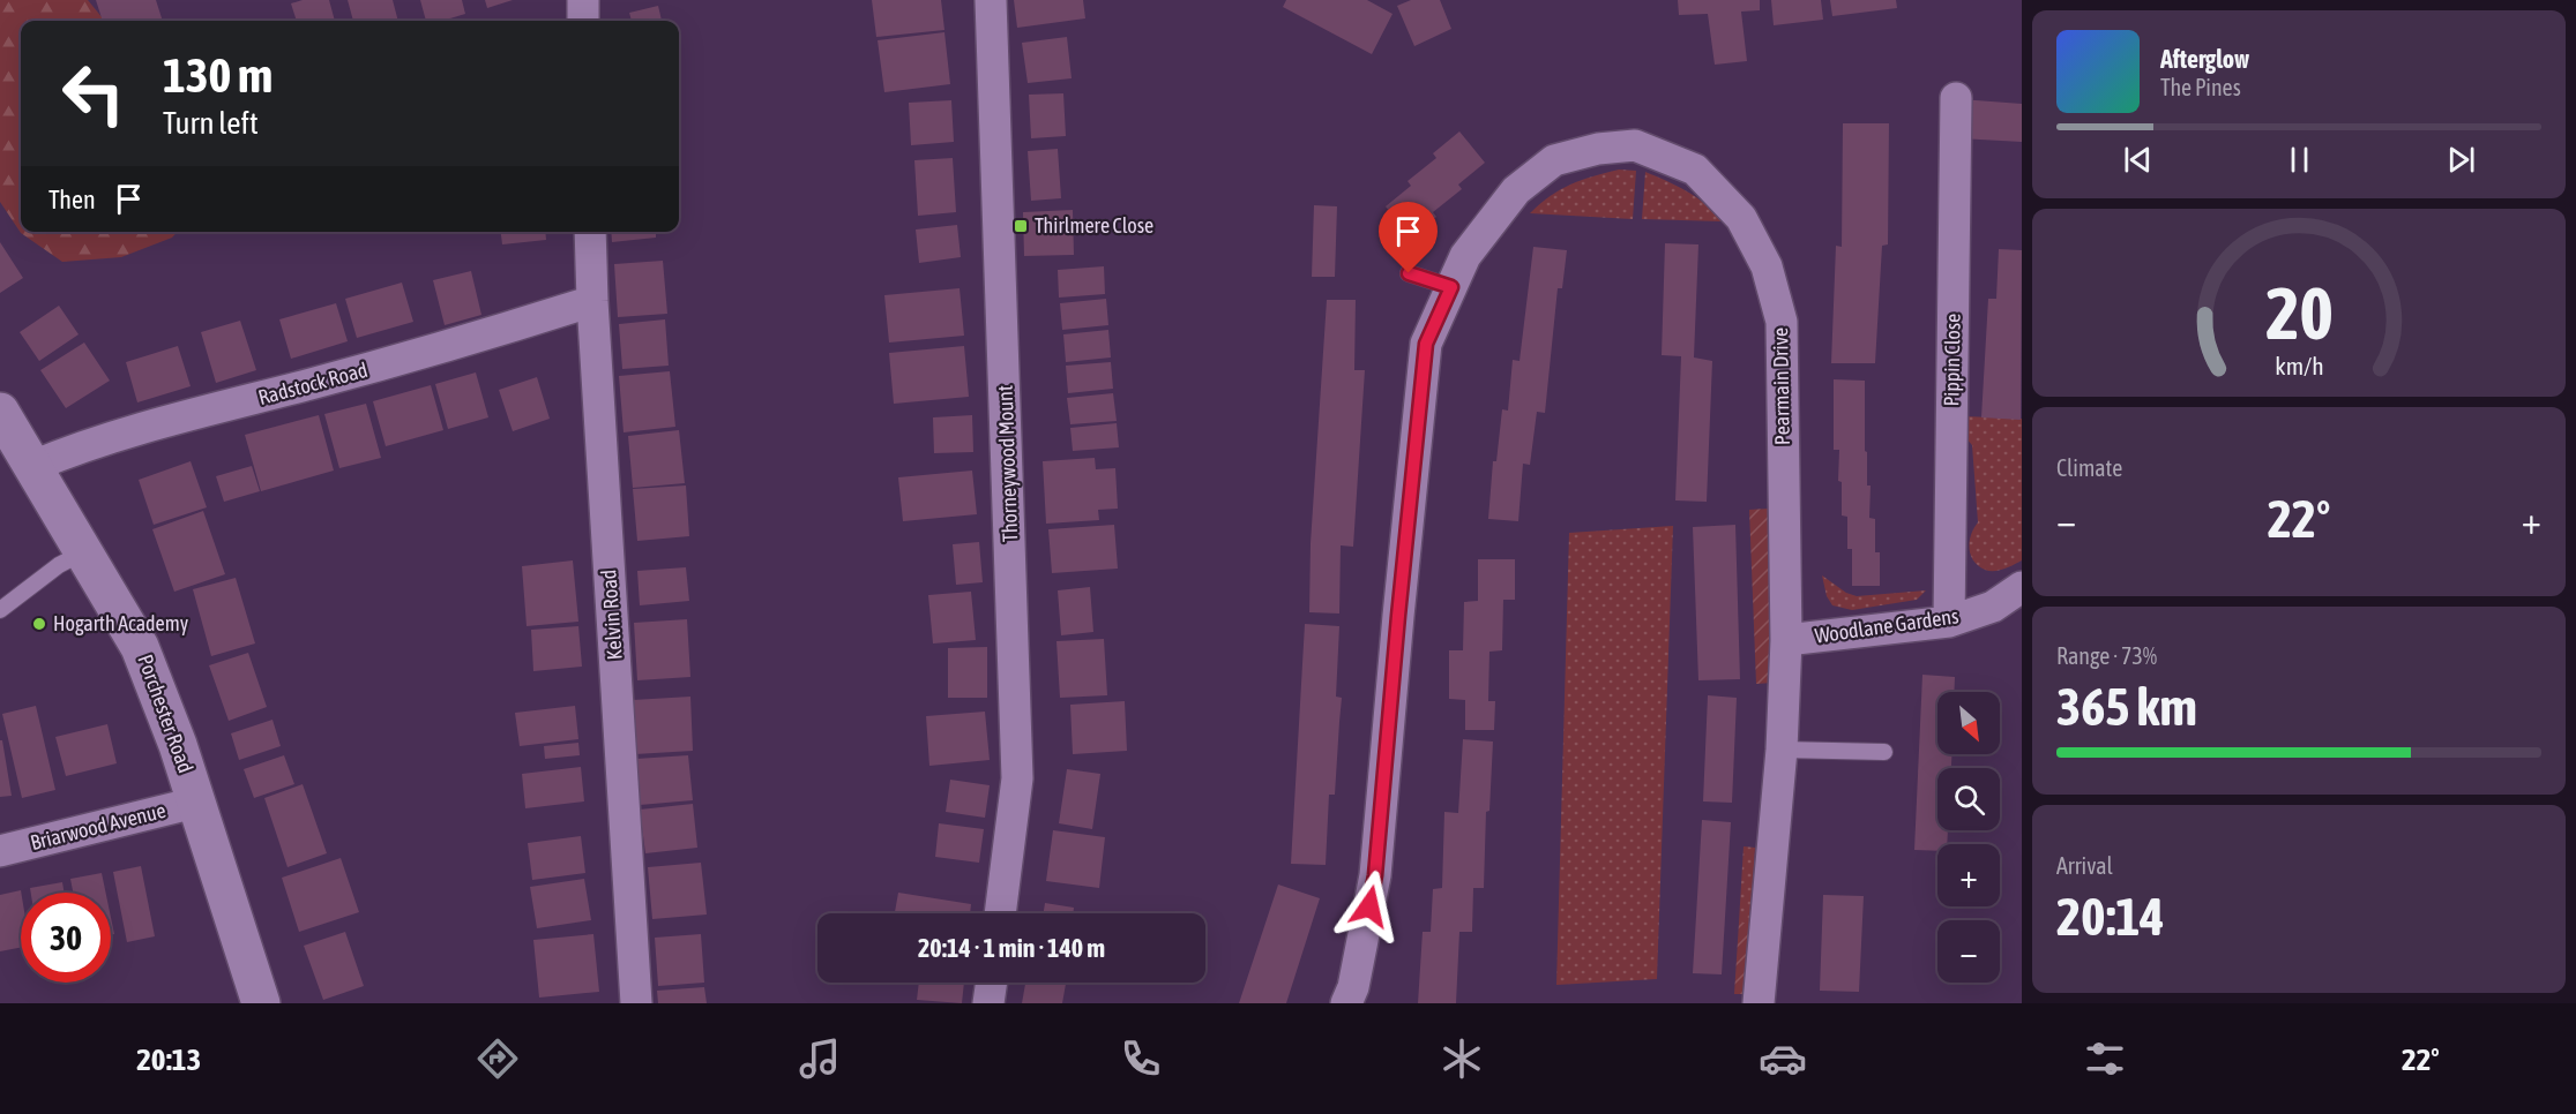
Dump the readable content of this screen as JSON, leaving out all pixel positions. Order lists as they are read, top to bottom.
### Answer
{
  "streets": {
    "street": [
      "Pippin Close",
      "Radstock Road",
      "Pearmain Drive",
      "Thorneywood Mount",
      "Kelvin Road",
      "Woodlane Gardens",
      "Porchester Road",
      "Briarwood Avenue"
    ]
  },
  "crossings": [
    ["Pippin Close", "Woodlane Gardens"],
    ["Radstock Road", "Kelvin Road"],
    ["Radstock Road", "Porchester Road"],
    ["Pearmain Drive", "Woodlane Gardens"],
    ["Porchester Road", "Briarwood Avenue"]
  ],
  "places": {
    "transit": ["Thirlmere Close"],
    "other": ["Hogarth Academy"]
  },
  "north": "bottom right",
  "page": {
    "turn": ["130 m", "Turn left"],
    "song": ["Afterglow", "The Pines"],
    "then": "Then",
    "tile": [
      "Climate",
      ["Range · 73%", "365 km"],
      ["Arrival", "20:14"]
    ],
    "heat": ["−", "22°", "+"],
    "map_buttons": ["+", "−"],
    "limit": "30",
    "trip": "20:14 · 1 min · 140 m",
    "tabs": ["20:13", "22°"],
    "gauge": ["20", "km/h"]
  }
}
